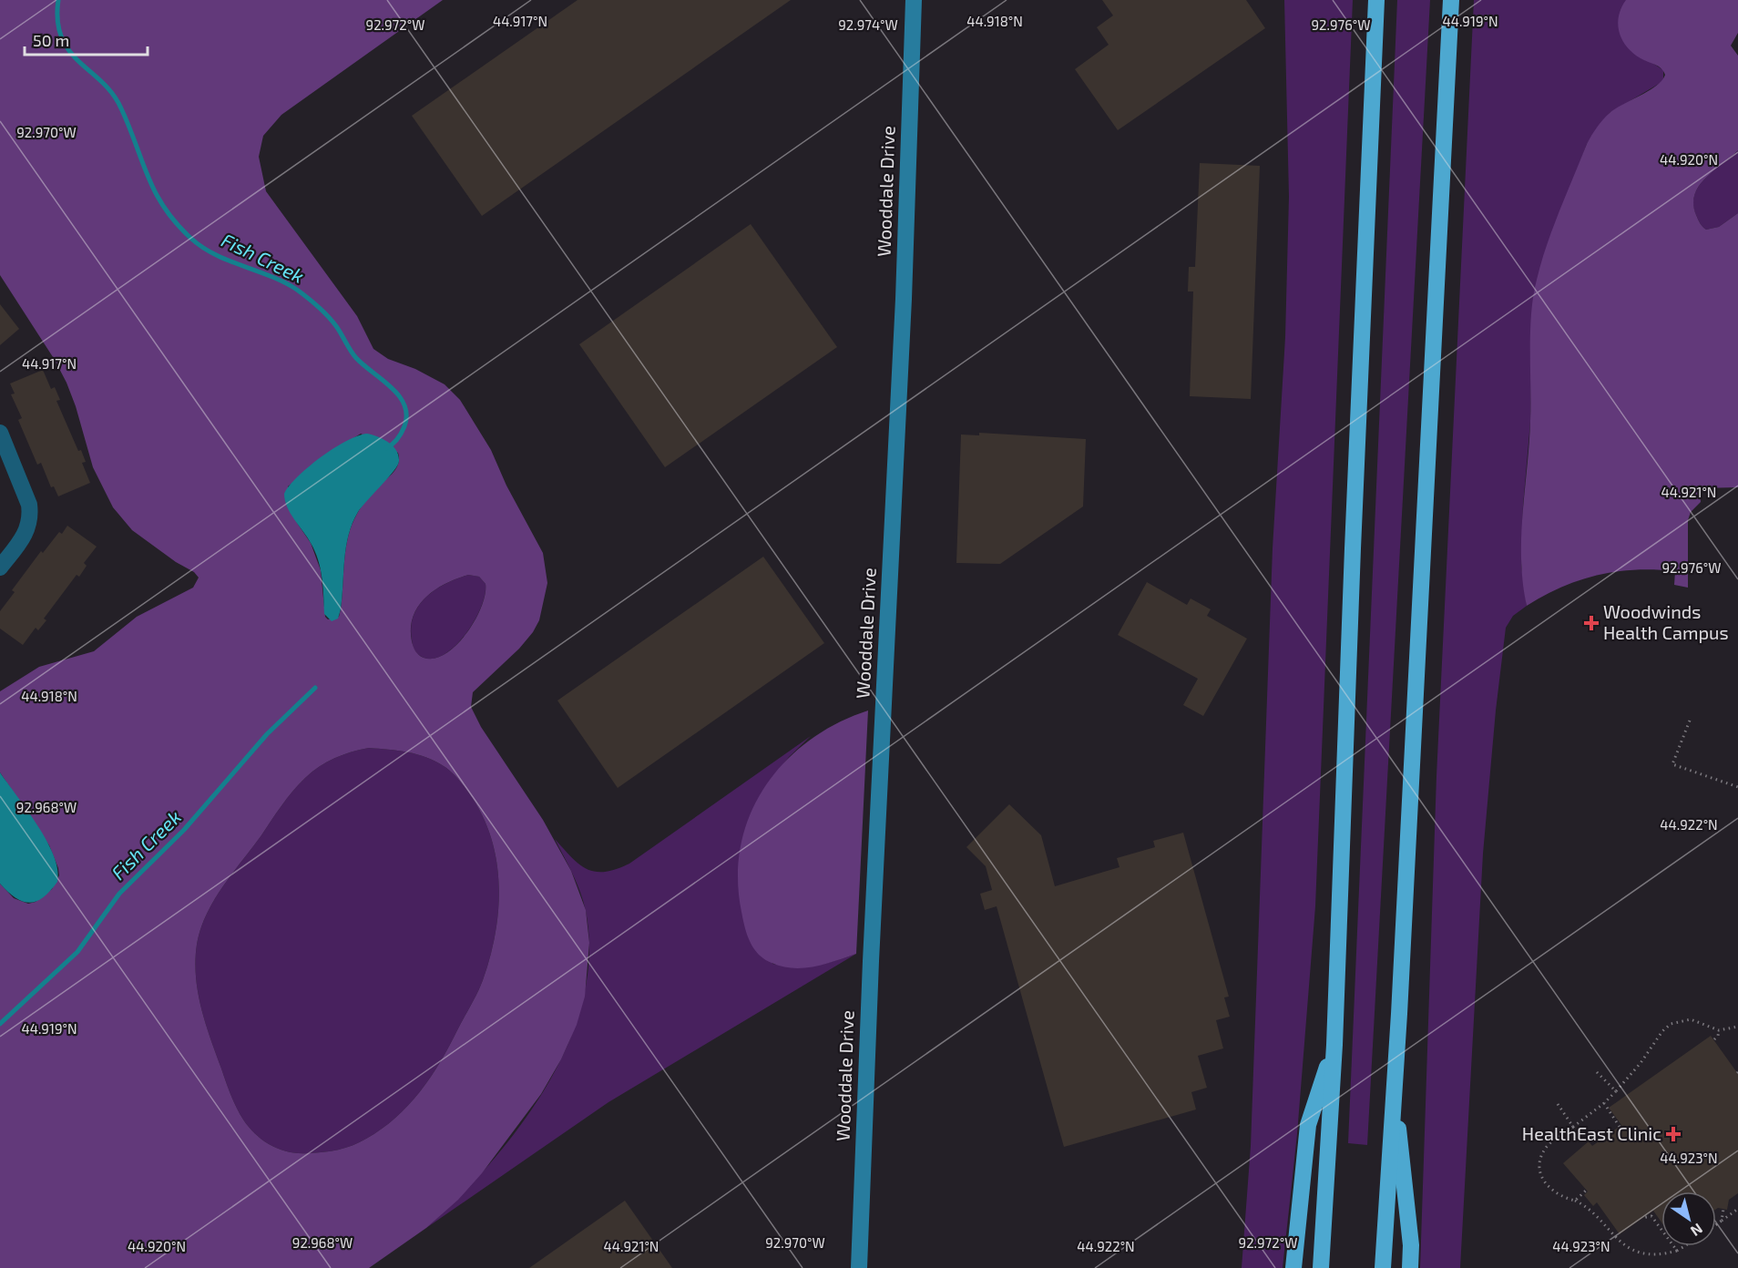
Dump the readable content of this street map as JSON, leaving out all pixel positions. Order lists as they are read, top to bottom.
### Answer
{
  "streets": {
    "street": ["Wooddale Drive"]
  },
  "water": ["Fish Creek"],
  "places": {
    "health": ["Woodwinds Health Campus", "HealthEast Clinic"]
  },
  "scale_bar": "50 m",
  "north": "bottom right",
  "coordinates": [
    "44.917°N",
    "44.918°N",
    "44.919°N",
    "92.972°W",
    "92.974°W",
    "92.976°W",
    "92.970°W",
    "44.920°N",
    "44.921°N",
    "92.968°W",
    "44.922°N",
    "44.923°N"
  ]
}
